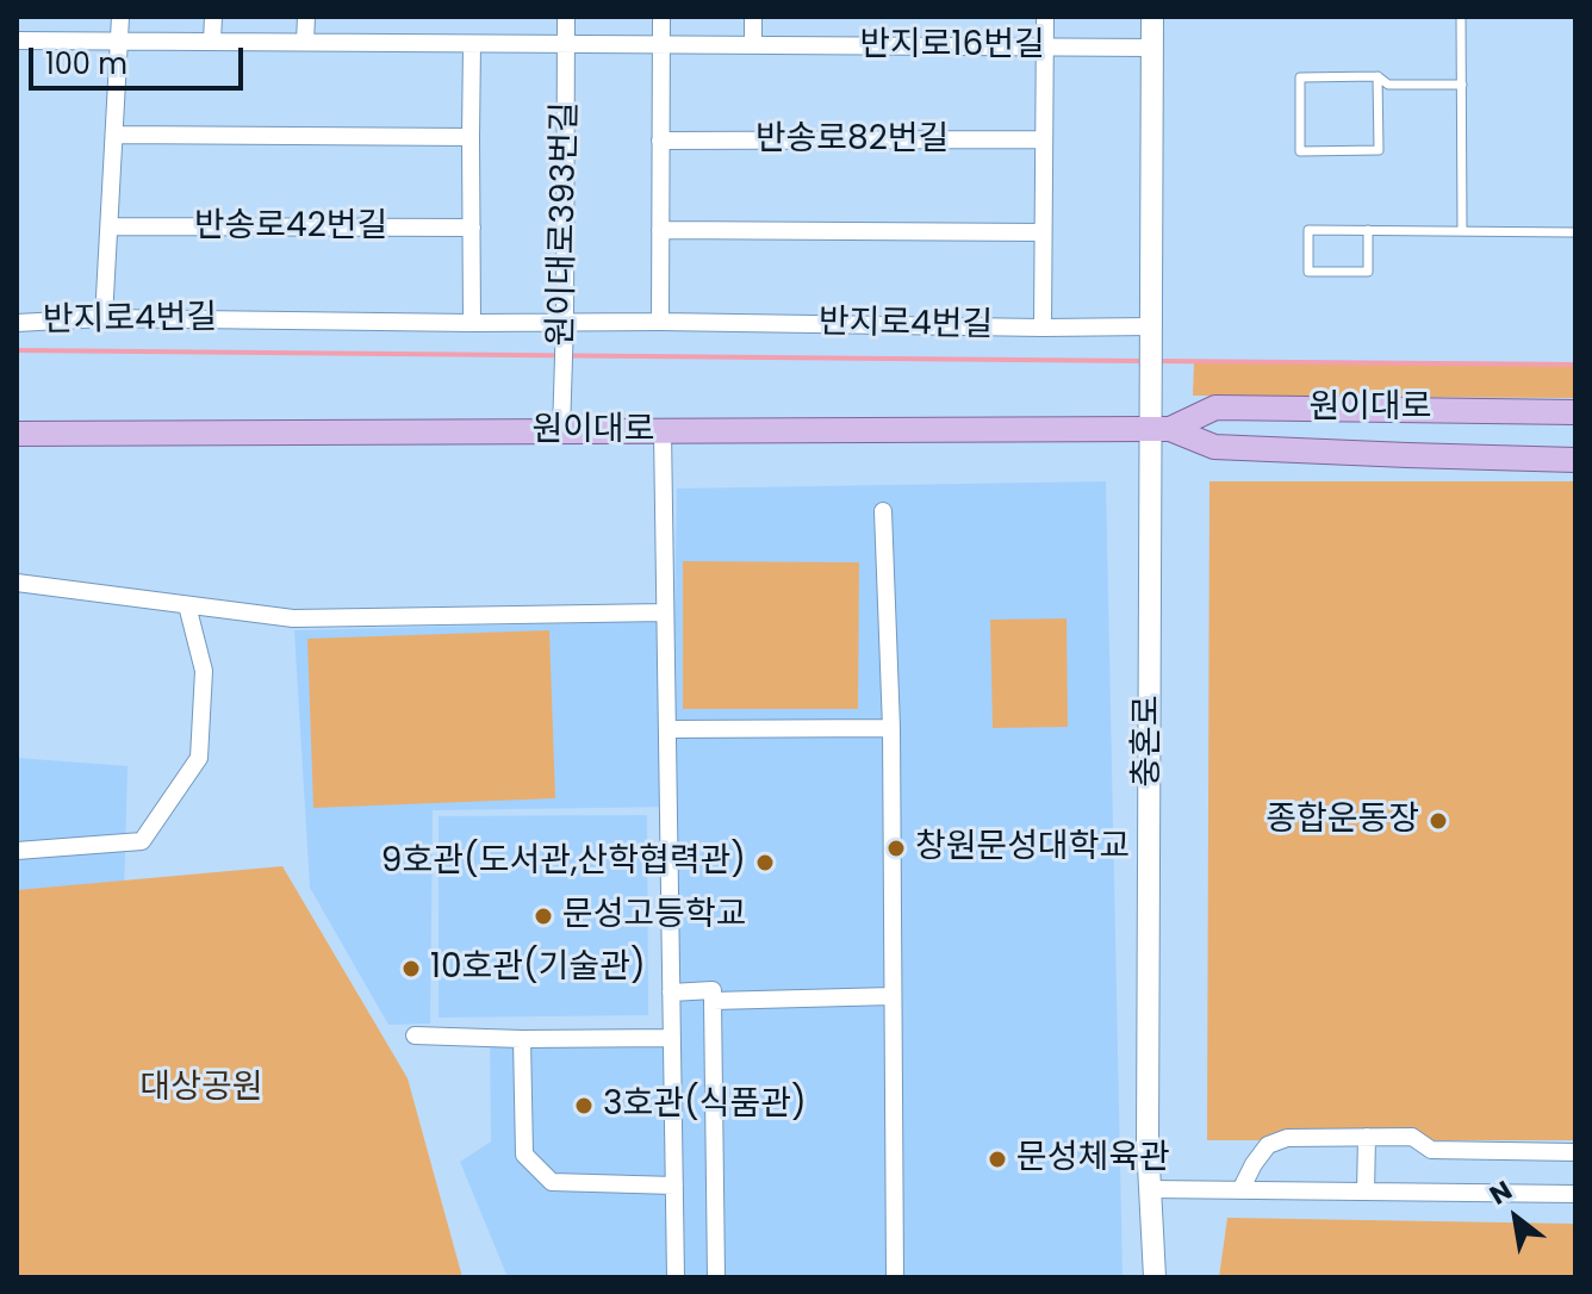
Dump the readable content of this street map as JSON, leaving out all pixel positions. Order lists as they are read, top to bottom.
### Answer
{
  "streets": {
    "main road": ["원이대로", "충혼로"],
    "street": [
      "반지로16번길",
      "반송로82번길",
      "원이대로393번길",
      "반송로42번길",
      "반지로4번길"
    ]
  },
  "crossings": [
    ["반지로16번길", "원이대로393번길"],
    ["원이대로393번길", "반지로4번길"],
    ["원이대로393번길", "원이대로"],
    ["반지로4번길", "충혼로"],
    ["원이대로", "충혼로"]
  ],
  "parks": ["대상공원"],
  "places": [
    "종합운동장",
    "창원문성대학교",
    "9호관(도서관,산학협력관)",
    "문성고등학교",
    "10호관(기술관)",
    "3호관(식품관)",
    "문성체육관"
  ],
  "scale_bar": "100 m",
  "north": "top left"
}
